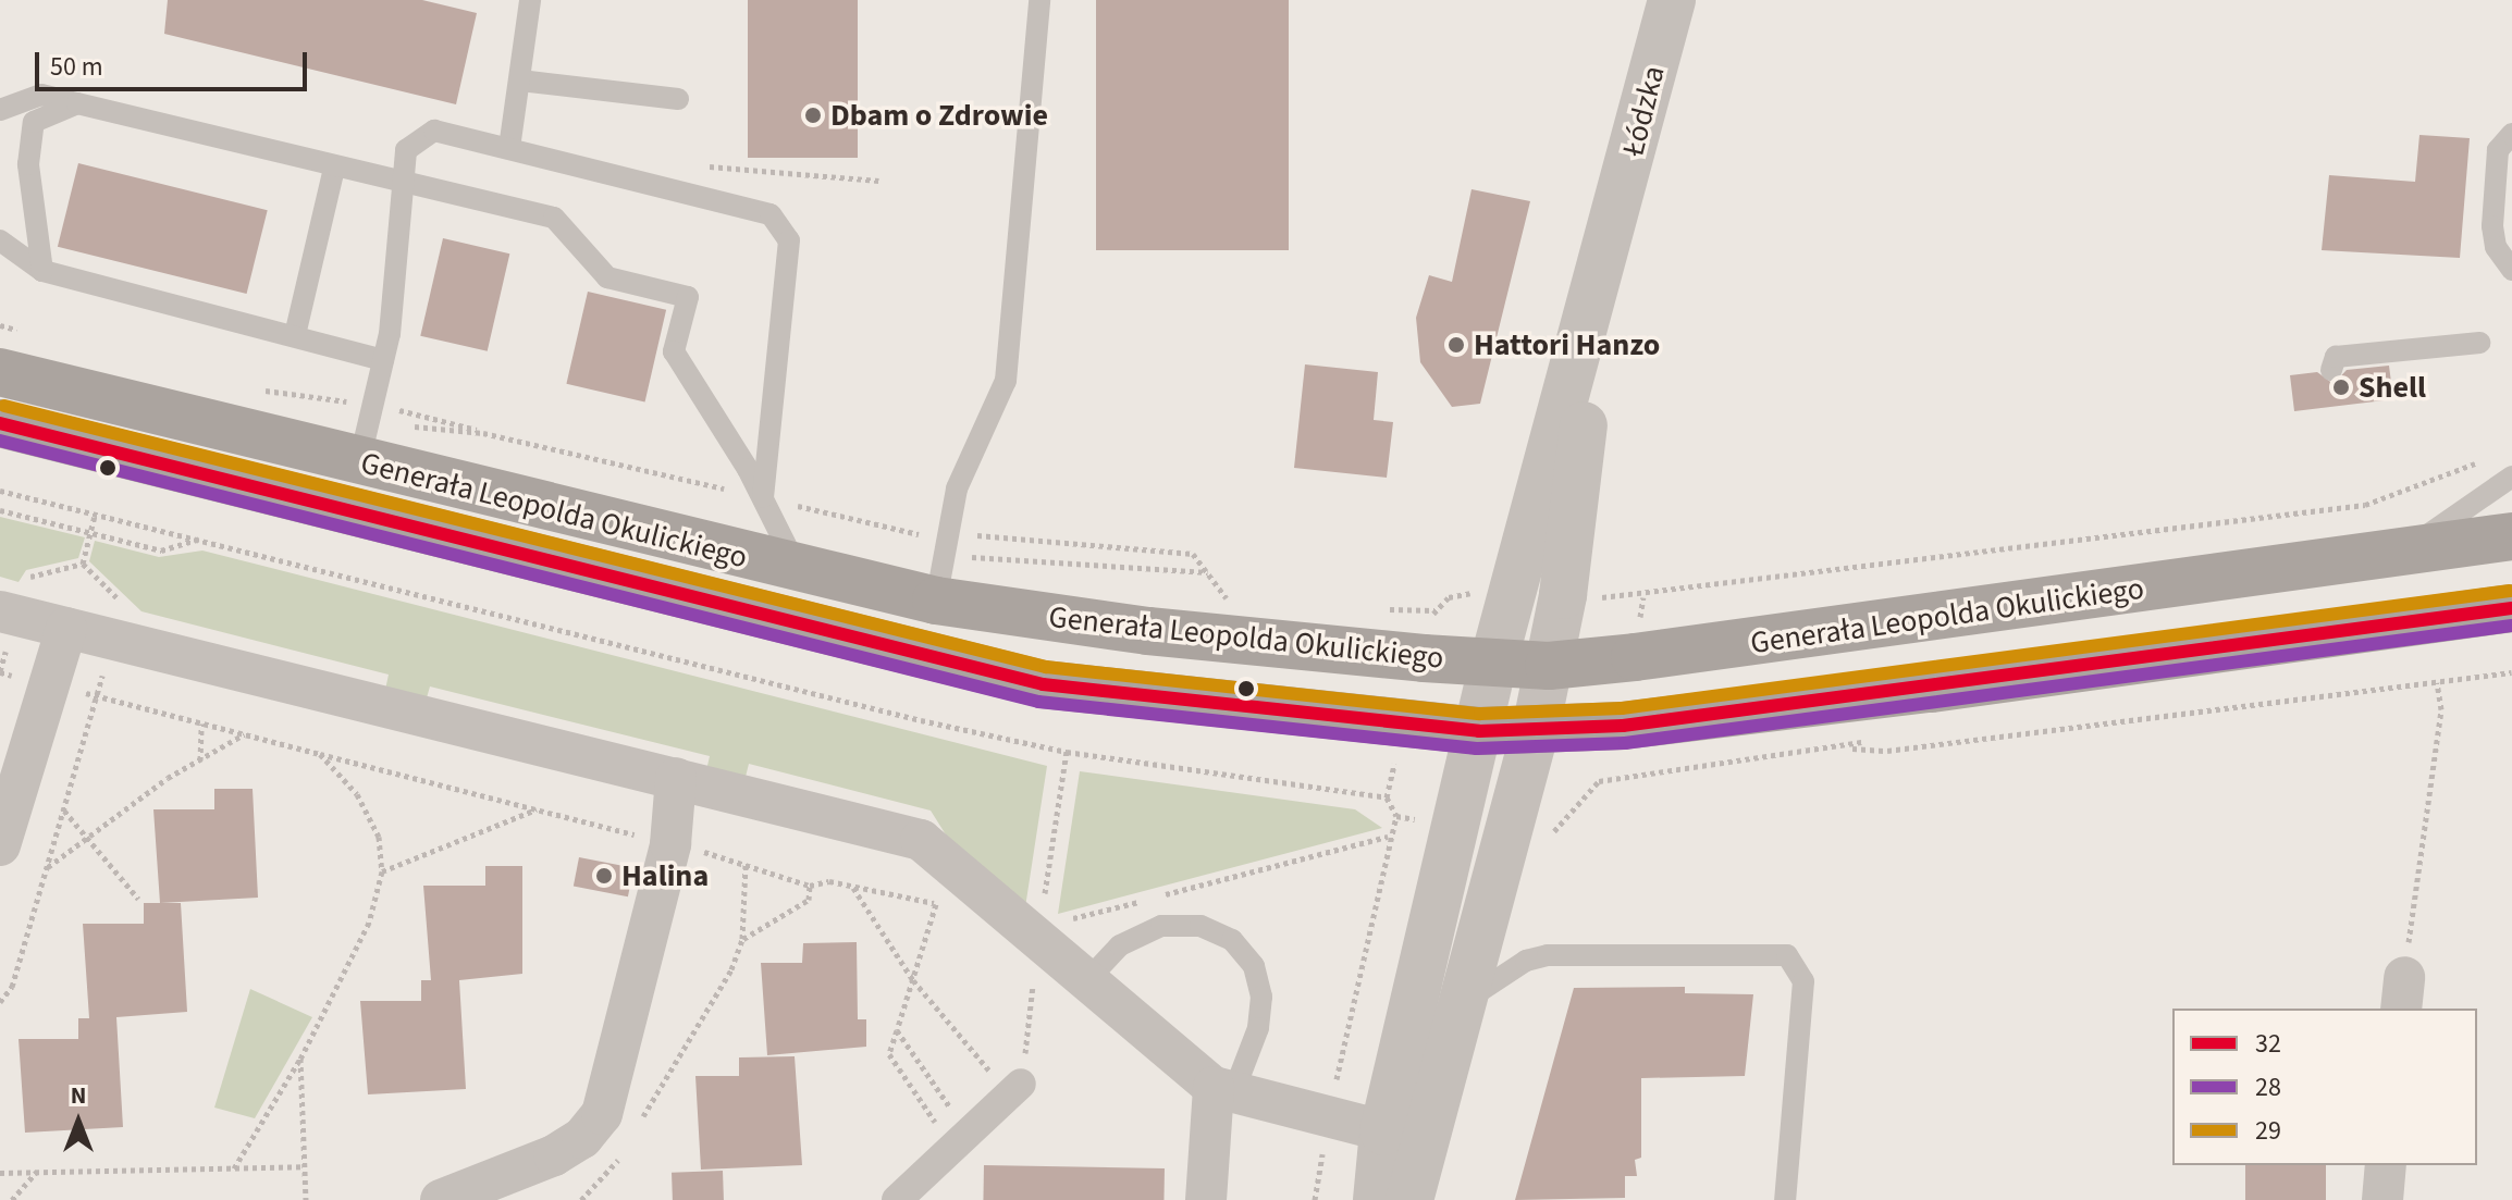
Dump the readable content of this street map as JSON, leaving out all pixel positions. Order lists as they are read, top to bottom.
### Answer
{
  "streets": {
    "main road": ["Generała Leopolda Okulickiego"],
    "street": ["Łódzka"]
  },
  "crossings": [
    ["Łódzka", "Generała Leopolda Okulickiego"]
  ],
  "places": [
    "Dbam o Zdrowie",
    "Hattori Hanzo",
    "Shell",
    "Halina"
  ],
  "lines": ["transit line 29", "transit line 32", "transit line 28"],
  "legend": ["32", "28", "29"],
  "scale_bar": "50 m",
  "north": "top"
}
